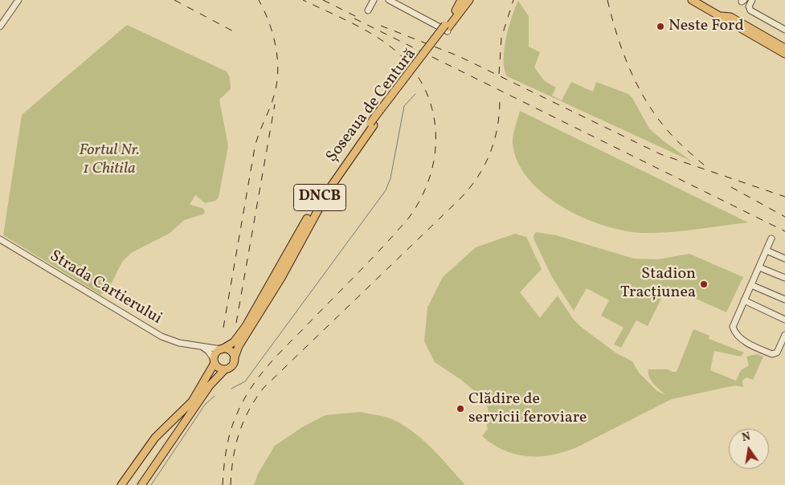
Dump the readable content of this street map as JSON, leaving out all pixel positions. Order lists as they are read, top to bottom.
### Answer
{
  "streets": {
    "main road": ["Șoseaua de Centură", "DNCB"],
    "street": ["Strada Cartierului"]
  },
  "crossings": [
    ["Șoseaua de Centură", "Strada Cartierului"]
  ],
  "parks": ["Fortul Nr. 1 Chitila"],
  "places": ["Neste Ford", "Stadion Tracțiunea", "Clădire de servicii feroviare"],
  "north": "top"
}
